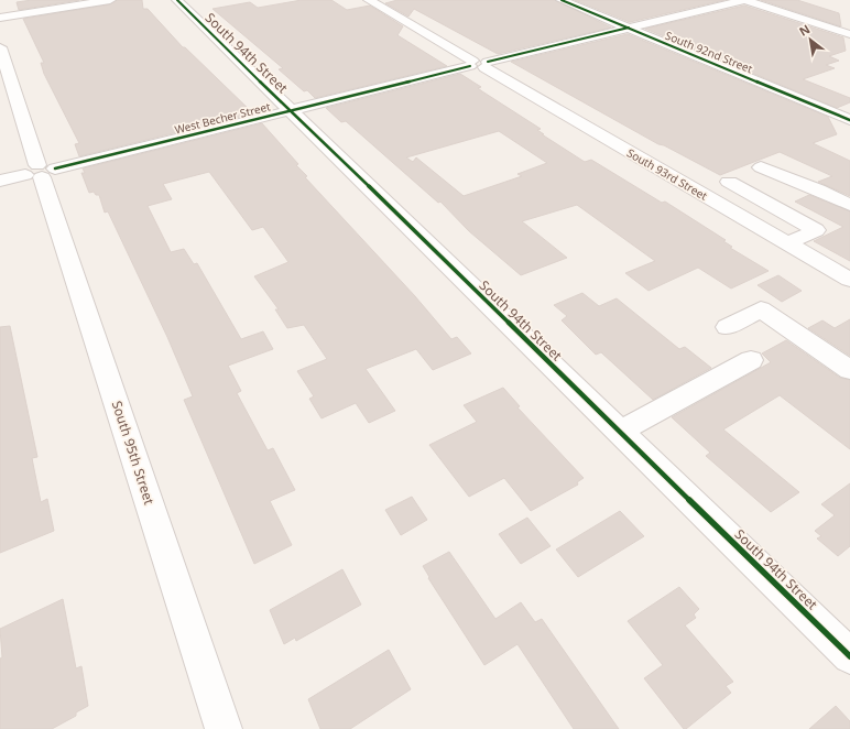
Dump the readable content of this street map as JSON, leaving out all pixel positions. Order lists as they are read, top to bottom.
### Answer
{
  "streets": {
    "street": [
      "South 92nd Street",
      "South 94th Street",
      "West Becher Street",
      "South 93rd Street",
      "South 95th Street"
    ]
  },
  "crossings": [
    ["South 92nd Street", "West Becher Street"],
    ["South 94th Street", "West Becher Street"],
    ["West Becher Street", "South 93rd Street"],
    ["West Becher Street", "South 95th Street"]
  ],
  "north": "top left"
}
